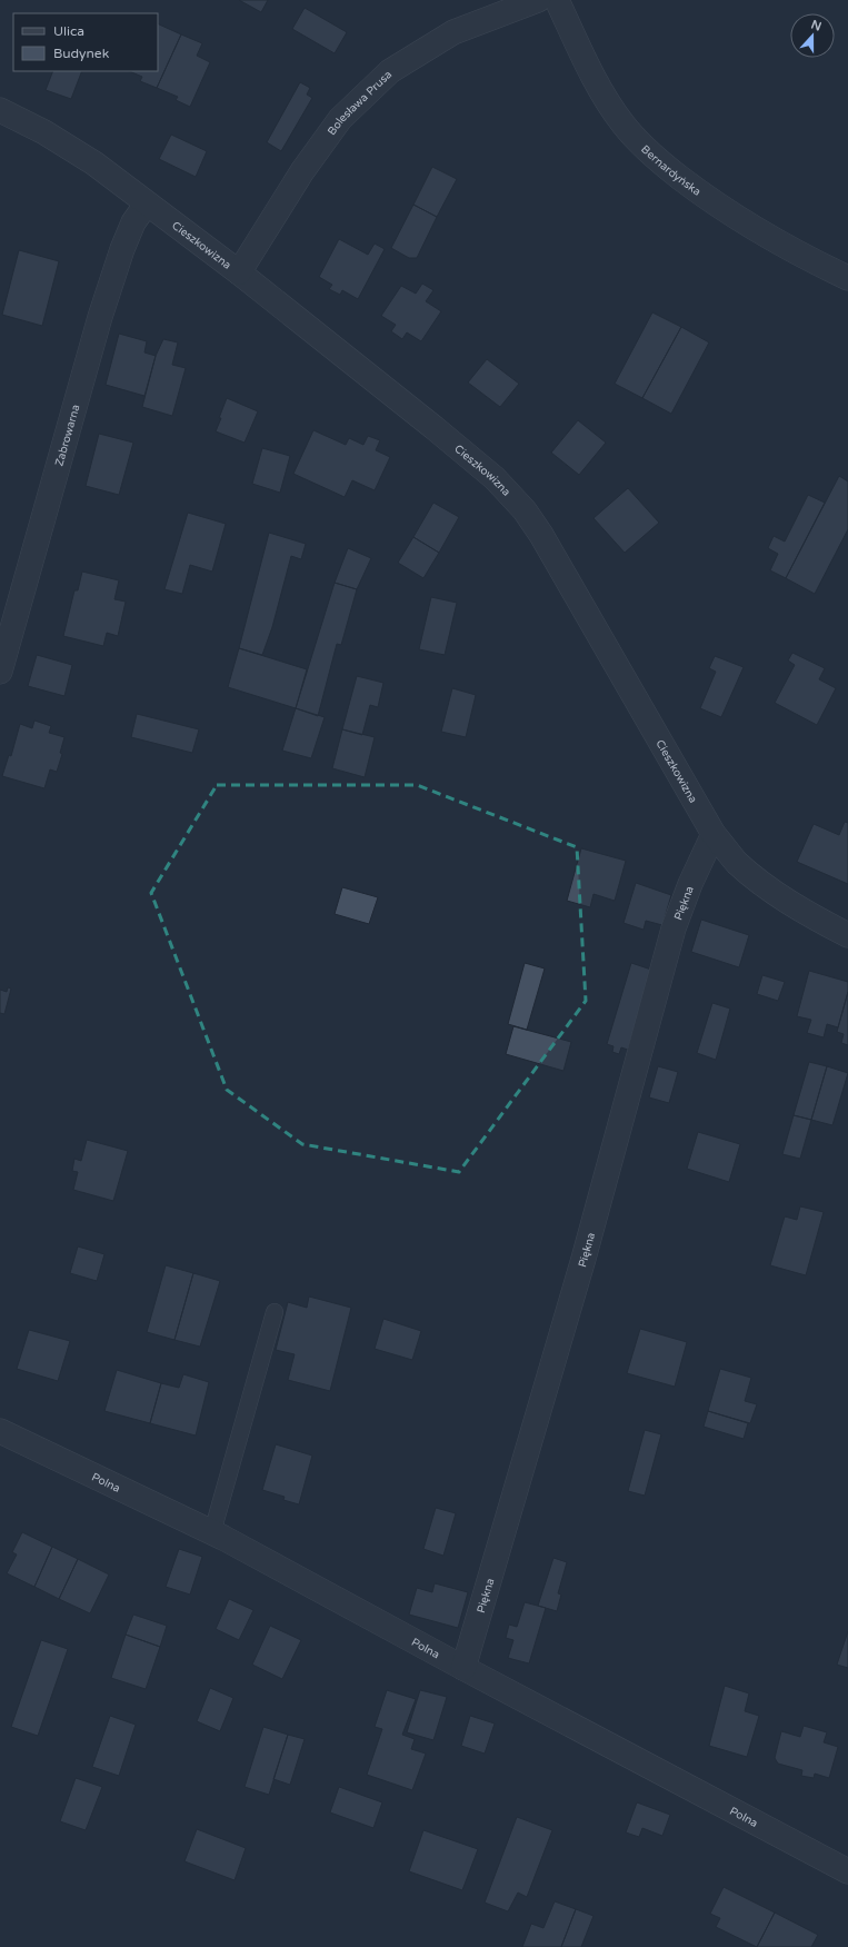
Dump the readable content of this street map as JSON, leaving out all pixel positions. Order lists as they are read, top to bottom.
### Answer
{
  "streets": {
    "street": [
      "Bolesława Prusa",
      "Bernardyńska",
      "Cieszkowizna",
      "Zabrowarna",
      "Piękna",
      "Polna"
    ]
  },
  "crossings": [
    ["Bolesława Prusa", "Cieszkowizna"],
    ["Cieszkowizna", "Zabrowarna"],
    ["Cieszkowizna", "Piękna"],
    ["Piękna", "Polna"]
  ],
  "legend": ["Ulica", "Budynek"],
  "north": "top"
}
